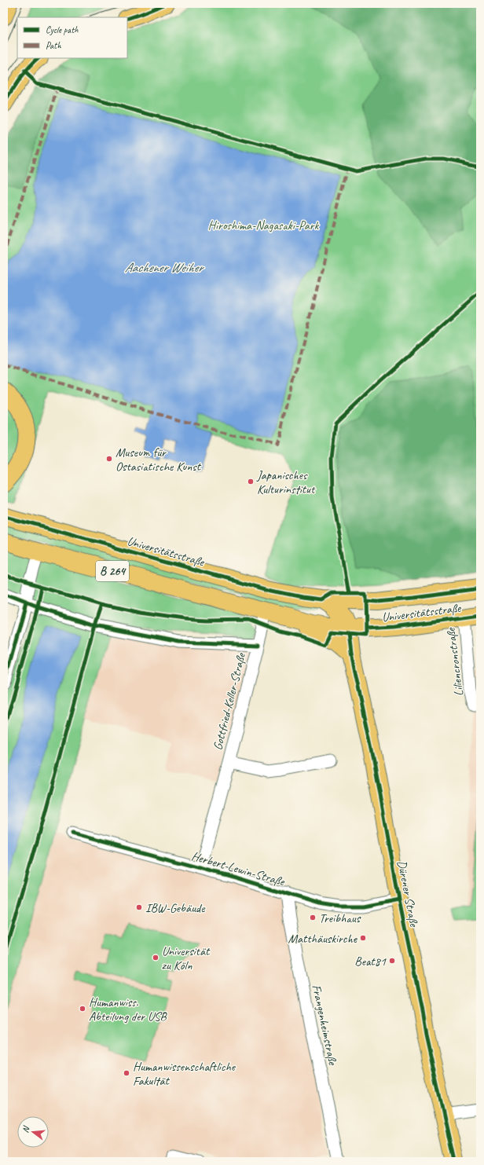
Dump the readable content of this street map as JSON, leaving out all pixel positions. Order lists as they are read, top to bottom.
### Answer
{
  "streets": {
    "main road": ["Universitätsstraße", "B 264", "Dürener Straße"],
    "street": [
      "Liliencronstraße",
      "Gottfried-Keller-Straße",
      "Herbert-Lewin-Straße",
      "Frangenheimstraße"
    ]
  },
  "crossings": [
    ["Universitätsstraße", "B 264"],
    ["Universitätsstraße", "Liliencronstraße"],
    ["Universitätsstraße", "Gottfried-Keller-Straße"],
    ["Universitätsstraße", "Dürener Straße"],
    ["B 264", "Gottfried-Keller-Straße"],
    ["B 264", "Dürener Straße"],
    ["Gottfried-Keller-Straße", "Herbert-Lewin-Straße"],
    ["Herbert-Lewin-Straße", "Dürener Straße"],
    ["Herbert-Lewin-Straße", "Frangenheimstraße"]
  ],
  "water": ["Aachener Weiher"],
  "parks": ["Hiroshima-Nagasaki-Park"],
  "places": [
    "Museum für Ostasiatische Kunst",
    "Japanisches Kulturinstitut",
    "IBW-Gebäude",
    "Treibhaus",
    "Matthäuskirche",
    "Universität zu Köln",
    "Beat81",
    "Humanwiss. Abteilung der USB",
    "Humanwissenschaftliche Fakultät"
  ],
  "legend": ["Cycle path", "Path"],
  "north": "left"
}
